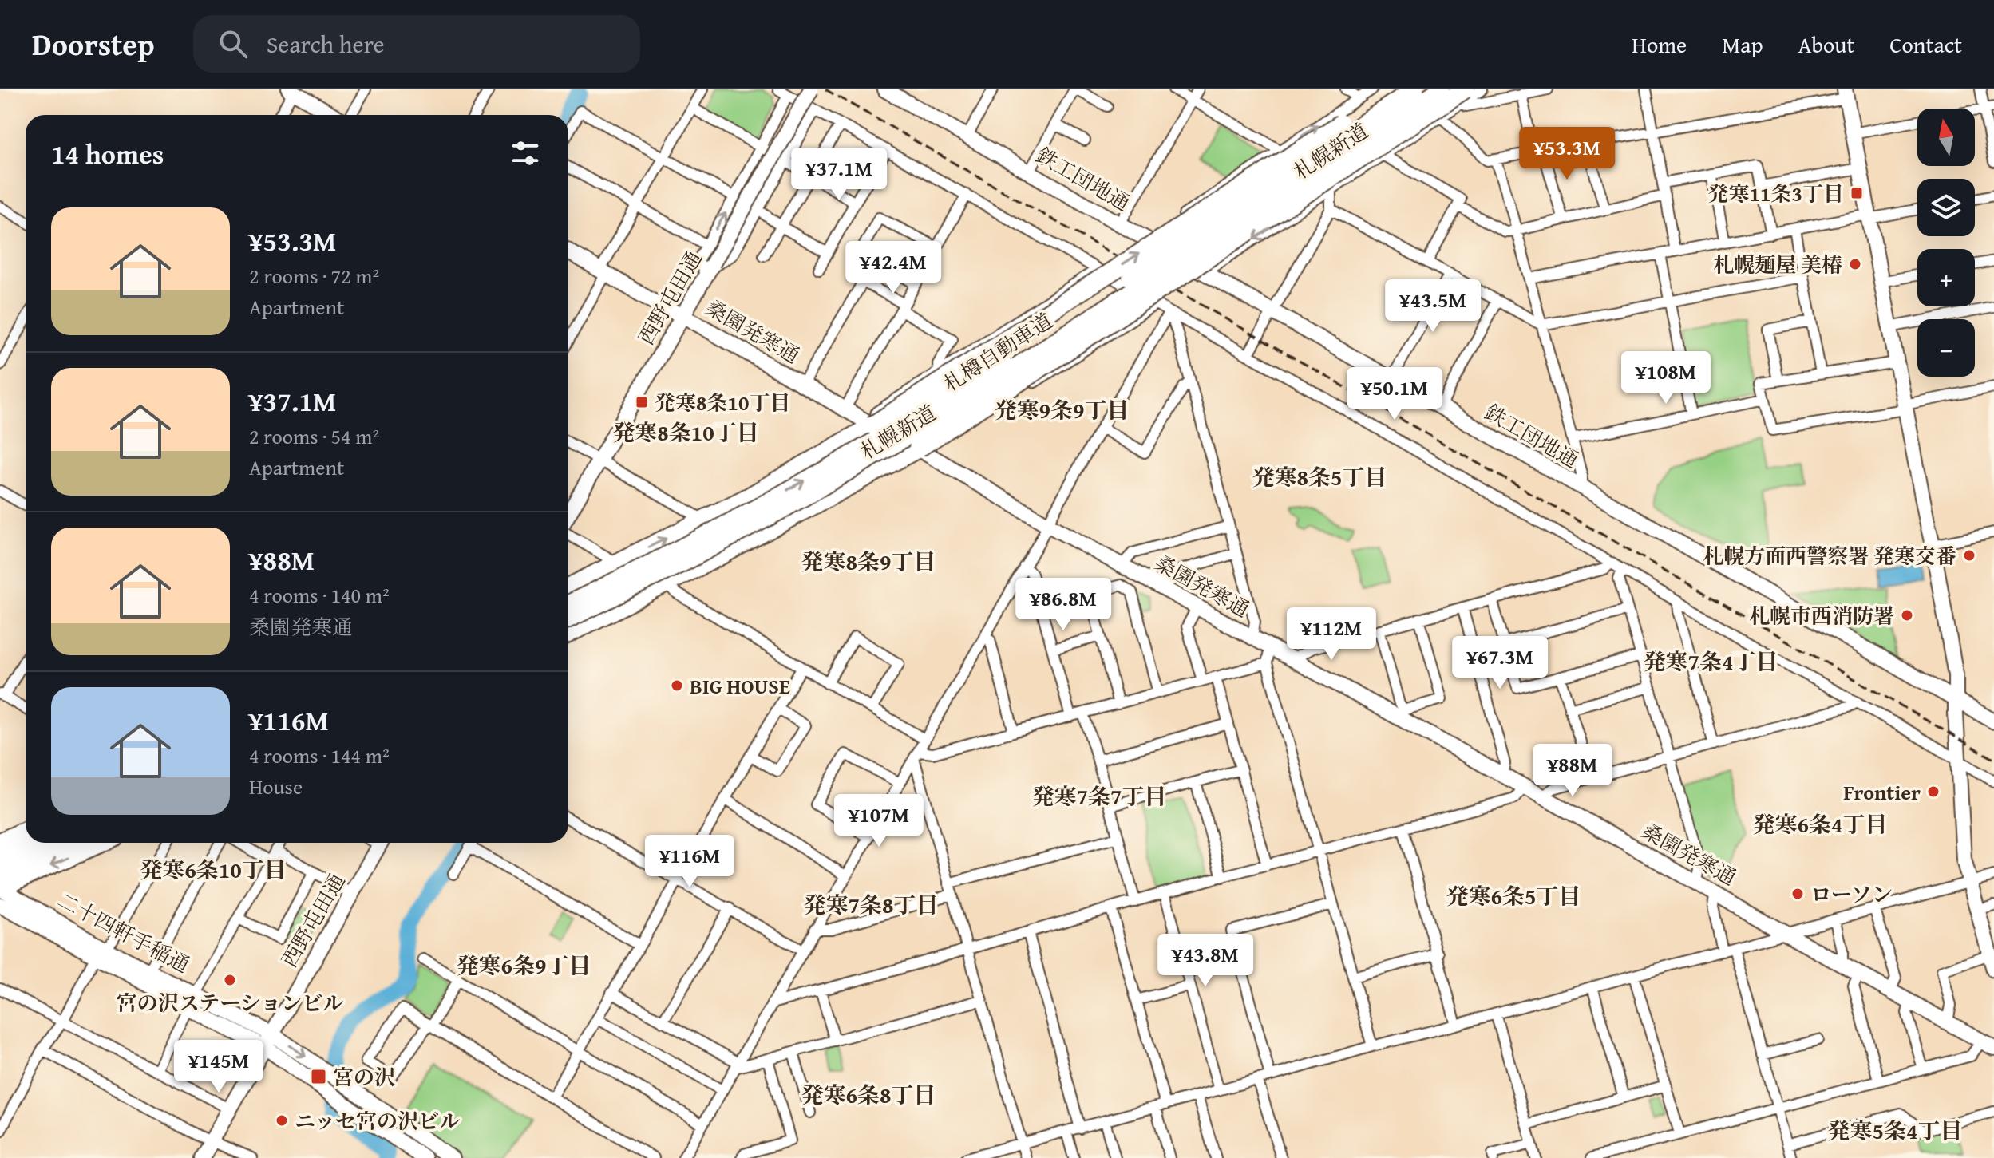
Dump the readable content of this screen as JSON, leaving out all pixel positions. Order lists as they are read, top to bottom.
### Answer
{
  "streets": {
    "highway": ["札幌新道", "札樽自動車道"],
    "street": [
      "鉄工団地通",
      "西野屯田通",
      "桑園発寒通",
      "二十四軒手稲通"
    ]
  },
  "crossings": [
    ["札幌新道", "桑園発寒通"],
    ["西野屯田通", "桑園発寒通"],
    ["西野屯田通", "二十四軒手稲通"]
  ],
  "districts": [
    "発寒9条9丁目",
    "発寒8条10丁目",
    "発寒8条5丁目",
    "発寒8条9丁目",
    "発寒7条4丁目",
    "発寒7条7丁目",
    "発寒6条4丁目",
    "発寒6条10丁目",
    "発寒6条5丁目",
    "発寒7条8丁目",
    "発寒6条9丁目",
    "発寒6条8丁目",
    "発寒5条4丁目"
  ],
  "places": {
    "transit": ["発寒11条3丁目", "発寒8条10丁目", "宮の沢"],
    "other": [
      "札幌麺屋 美椿",
      "札幌方面西警察署 発寒交番",
      "札幌市西消防署",
      "BIG HOUSE",
      "Frontier",
      "ローソン",
      "宮の沢ステーションビル",
      "ニッセ宮の沢ビル"
    ]
  },
  "north": "top",
  "page": {
    "header": "Doorstep",
    "search": "Search here",
    "nav": [
      "Home",
      "Map",
      "About",
      "Contact"
    ],
    "map_buttons": ["+", "−"],
    "heading": "14 homes",
    "price": [
      "¥53.3M",
      "¥37.1M",
      "¥42.4M",
      "¥43.5M",
      "¥108M",
      "¥50.1M",
      "¥86.8M",
      "¥112M",
      "¥67.3M",
      "¥88M",
      "¥107M",
      "¥116M",
      "¥43.8M",
      "¥145M"
    ],
    "list": [
      {
        "name": "¥53.3M",
        "note": "2 rooms · 72 m² · Apartment"
      },
      {
        "name": "¥37.1M",
        "note": "2 rooms · 54 m² · Apartment"
      },
      {
        "name": "¥88M",
        "note": "4 rooms · 140 m² · 桑園発寒通"
      },
      {
        "name": "¥116M",
        "note": "4 rooms · 144 m² · House"
      }
    ]
  }
}
